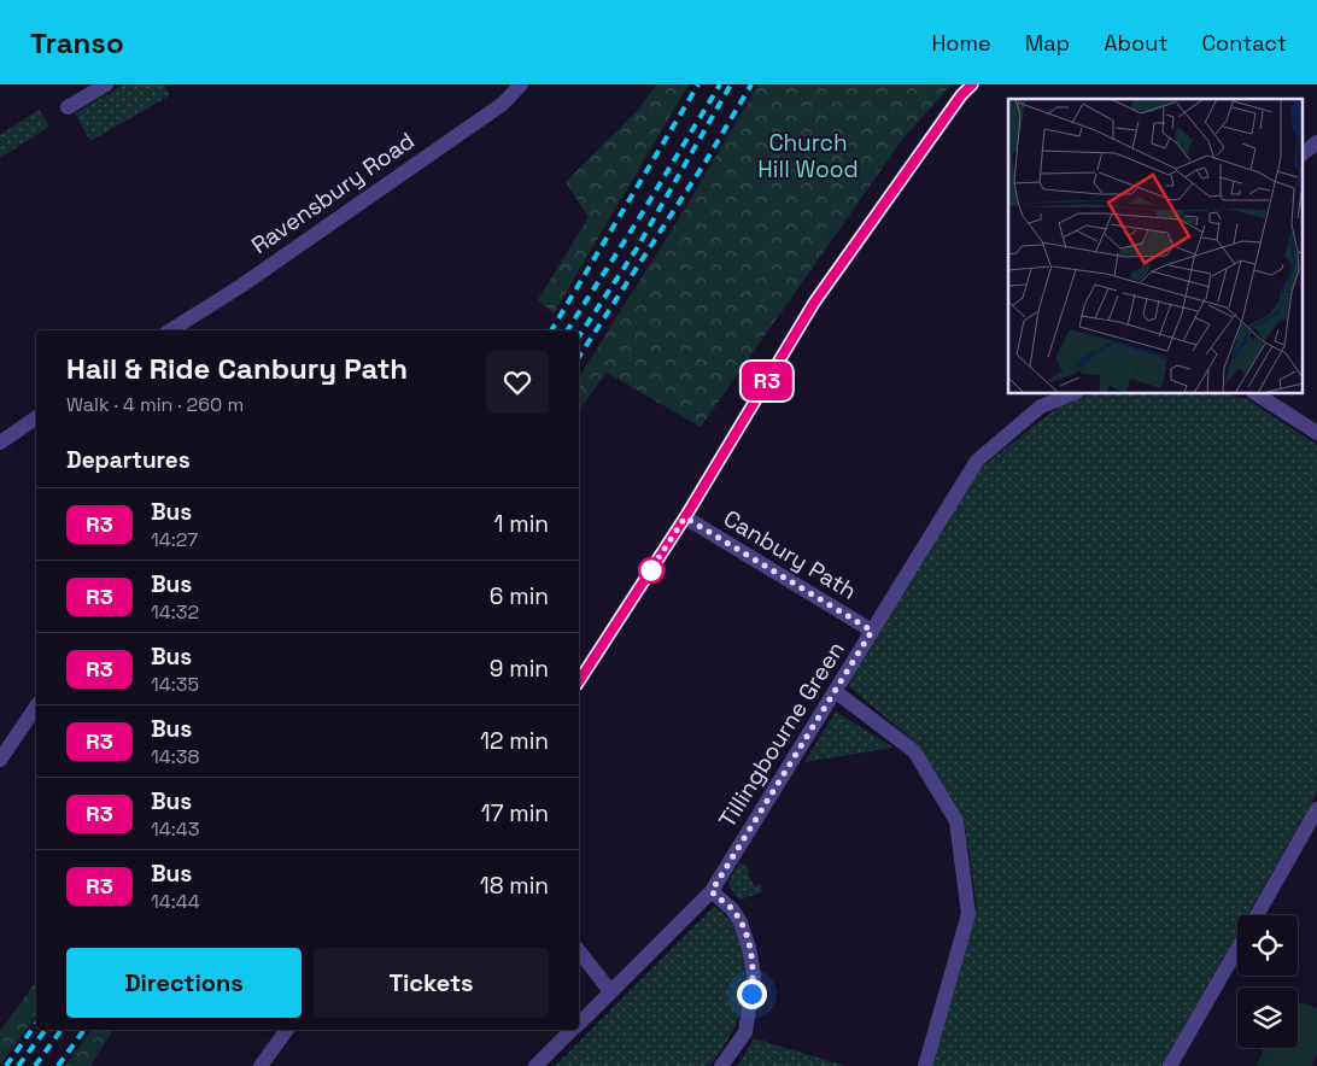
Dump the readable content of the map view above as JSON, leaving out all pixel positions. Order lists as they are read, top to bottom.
{
  "streets": {
    "street": ["Ravensbury Road", "Canbury Path", "Tillingbourne Green"]
  },
  "crossings": [
    ["Canbury Path", "Tillingbourne Green"]
  ],
  "parks": ["Church Hill Wood"],
  "lines": ["bus line R3"],
  "page": {
    "header": "Transo",
    "nav": [
      "Home",
      "Map",
      "About",
      "Contact"
    ],
    "on_map": "R3",
    "heading": [
      ["Hail & Ride Canbury Path", "Walk · 4 min · 260 m"],
      "Departures"
    ],
    "list": [
      {
        "mark": "R3",
        "name": "Bus",
        "note": "14:27",
        "value": "1 min"
      },
      {
        "mark": "R3",
        "name": "Bus",
        "note": "14:32",
        "value": "6 min"
      },
      {
        "mark": "R3",
        "name": "Bus",
        "note": "14:35",
        "value": "9 min"
      },
      {
        "mark": "R3",
        "name": "Bus",
        "note": "14:38",
        "value": "12 min"
      },
      {
        "mark": "R3",
        "name": "Bus",
        "note": "14:43",
        "value": "17 min"
      },
      {
        "mark": "R3",
        "name": "Bus",
        "note": "14:44",
        "value": "18 min"
      }
    ],
    "buttons": ["Directions", "Tickets"]
  }
}
